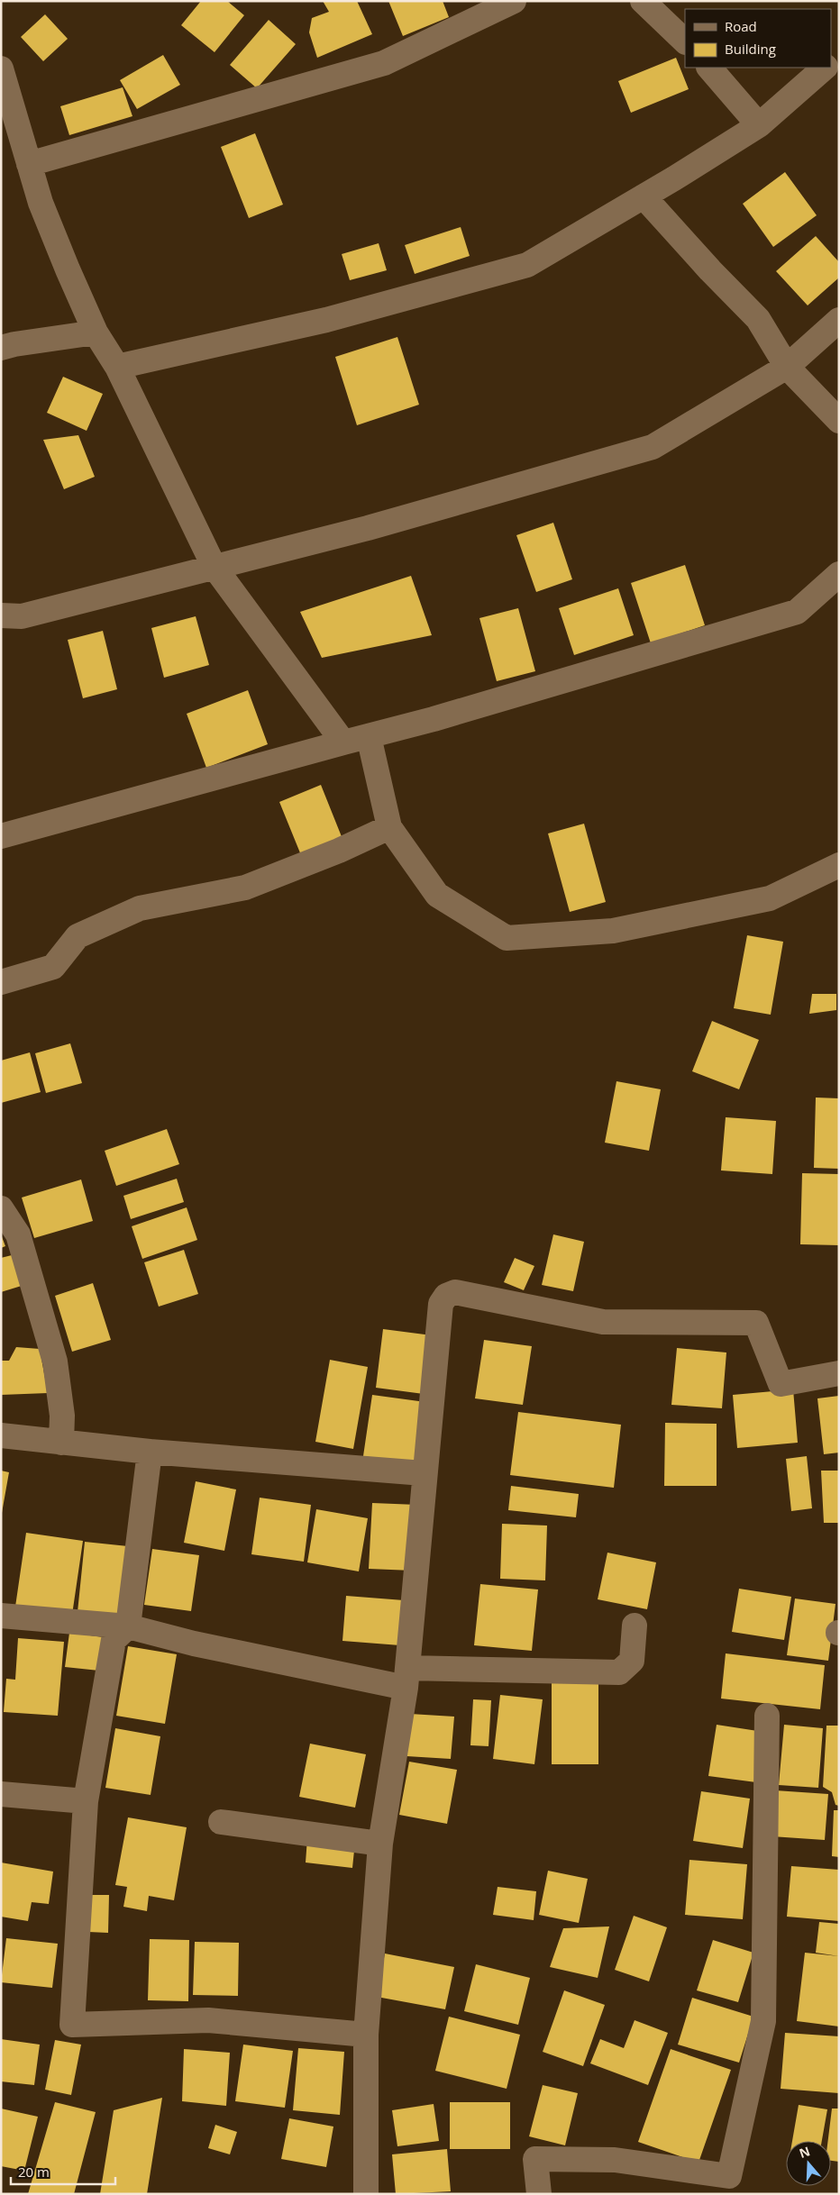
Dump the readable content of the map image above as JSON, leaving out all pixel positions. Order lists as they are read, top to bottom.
{
  "legend": ["Road", "Building"],
  "scale_bar": "20 m",
  "north": "top"
}
